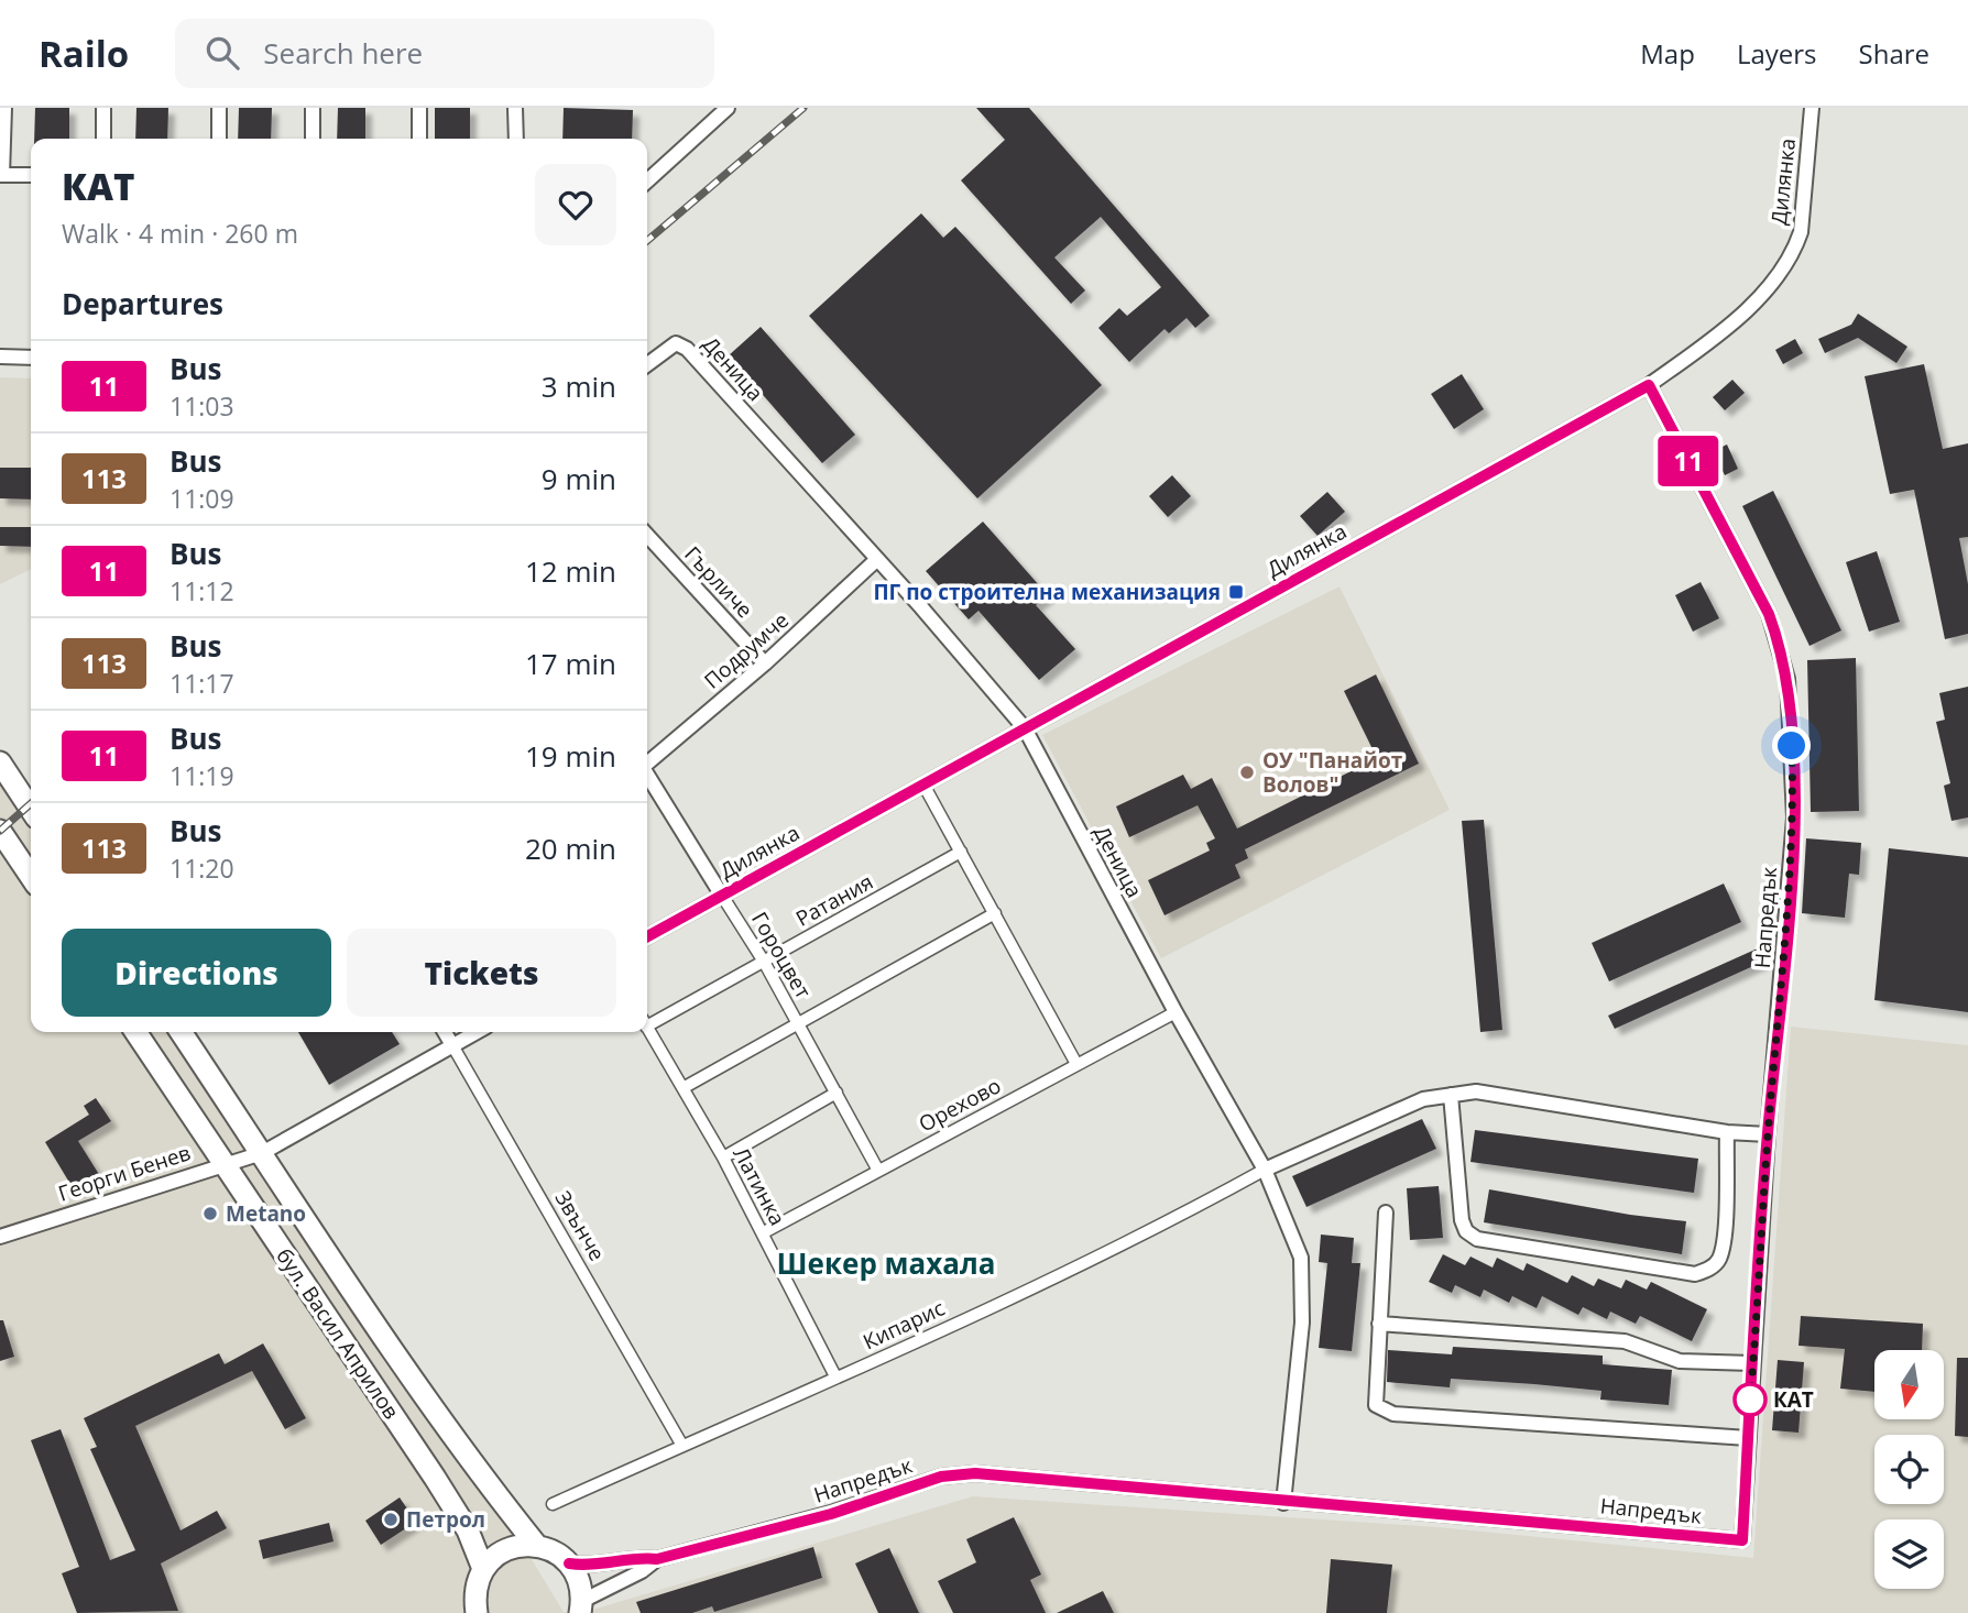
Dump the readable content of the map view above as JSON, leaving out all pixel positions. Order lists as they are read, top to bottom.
{
  "streets": {
    "main road": ["бул. Васил Априлов"],
    "street": [
      "Дилянка",
      "Деница",
      "Гърличе",
      "Подрумче",
      "Ратания",
      "Напредък",
      "Гороцвет",
      "Орехово",
      "Георги Бенев",
      "Латинка",
      "Звънче",
      "Кипарис"
    ]
  },
  "crossings": [
    ["Дилянка", "Деница"],
    ["Дилянка", "Напредък"],
    ["Дилянка", "Гороцвет"],
    ["Деница", "Подрумче"],
    ["Деница", "Напредък"],
    ["Деница", "Орехово"],
    ["Деница", "Кипарис"],
    ["Гърличе", "Подрумче"],
    ["Ратания", "Гороцвет"],
    ["Гороцвет", "Орехово"],
    ["Орехово", "Латинка"],
    ["Георги Бенев", "бул. Васил Априлов"],
    ["Латинка", "Кипарис"],
    ["Звънче", "Кипарис"]
  ],
  "districts": ["Шекер махала"],
  "places": {
    "transit": ["ПГ по строителна механизация"],
    "other": [
      "ОУ \"Панайот Волов\"",
      "Metano",
      "КАТ",
      "Петрол"
    ]
  },
  "lines": ["bus line 11"],
  "north": "bottom",
  "page": {
    "header": "Railo",
    "search": "Search here",
    "nav": ["Map", "Layers", "Share"],
    "on_map": "11",
    "heading": [
      ["КАТ", "Walk · 4 min · 260 m"],
      "Departures"
    ],
    "list": [
      {
        "mark": "11",
        "name": "Bus",
        "note": "11:03",
        "value": "3 min"
      },
      {
        "mark": "113",
        "name": "Bus",
        "note": "11:09",
        "value": "9 min"
      },
      {
        "mark": "11",
        "name": "Bus",
        "note": "11:12",
        "value": "12 min"
      },
      {
        "mark": "113",
        "name": "Bus",
        "note": "11:17",
        "value": "17 min"
      },
      {
        "mark": "11",
        "name": "Bus",
        "note": "11:19",
        "value": "19 min"
      },
      {
        "mark": "113",
        "name": "Bus",
        "note": "11:20",
        "value": "20 min"
      }
    ],
    "buttons": ["Directions", "Tickets"]
  }
}
